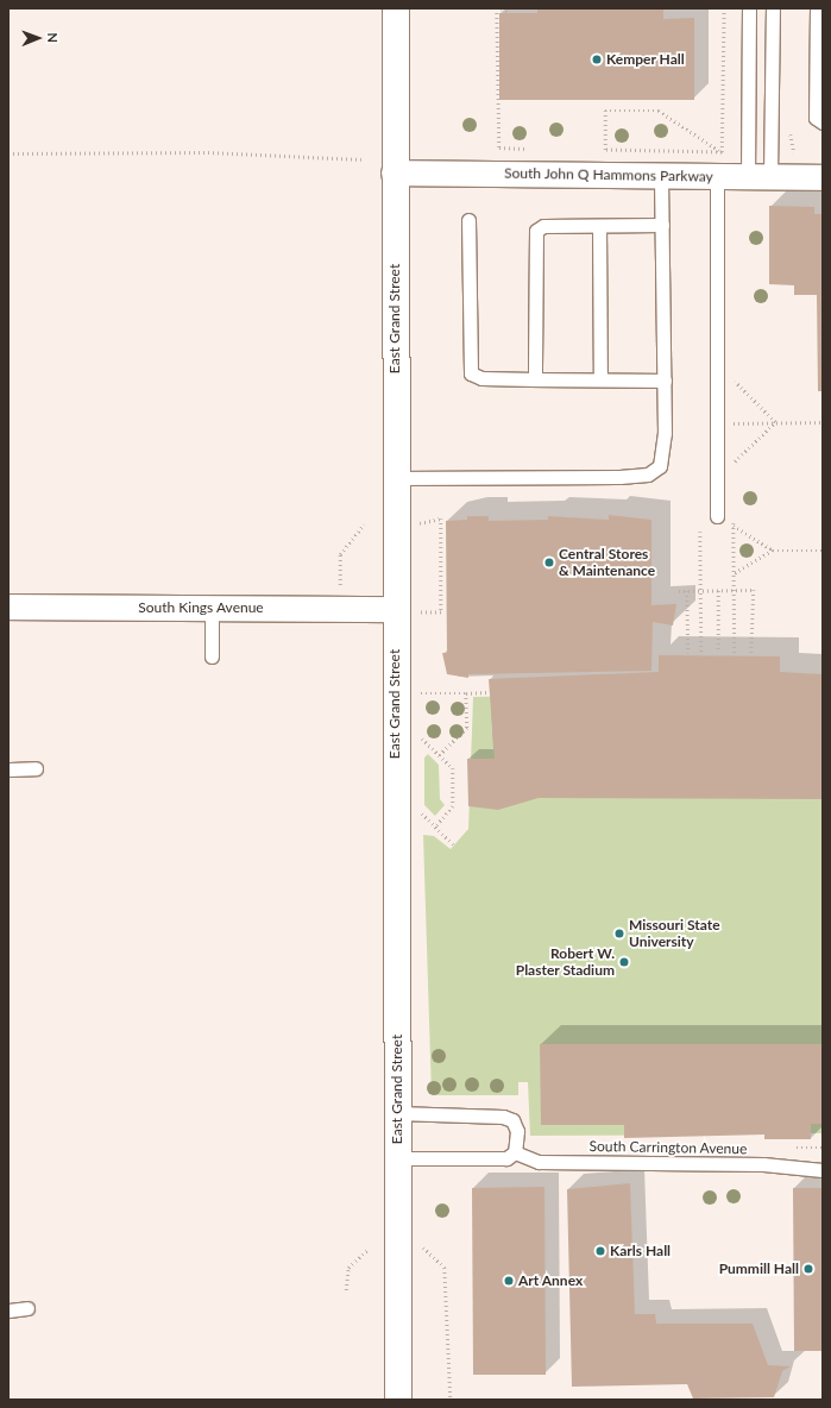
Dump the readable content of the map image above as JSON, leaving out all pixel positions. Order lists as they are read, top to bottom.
{
  "streets": {
    "main road": ["East Grand Street"],
    "street": ["South John Q Hammons Parkway", "South Kings Avenue"],
    "lane": ["South Carrington Avenue"]
  },
  "crossings": [
    ["South John Q Hammons Parkway", "East Grand Street"],
    ["East Grand Street", "South Kings Avenue"]
  ],
  "places": [
    "Kemper Hall",
    "Central Stores & Maintenance",
    "Missouri State University",
    "Robert W. Plaster Stadium",
    "Karls Hall",
    "Pummill Hall",
    "Art Annex"
  ],
  "north": "right"
}
